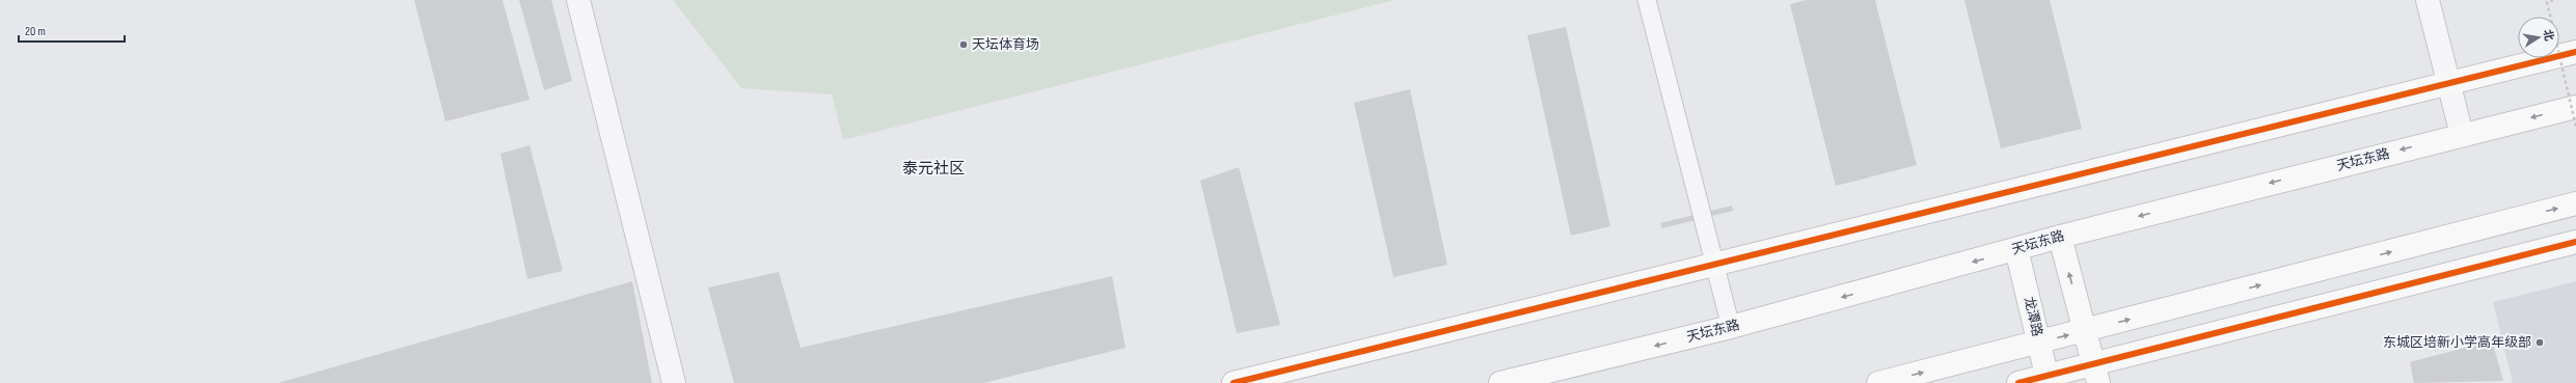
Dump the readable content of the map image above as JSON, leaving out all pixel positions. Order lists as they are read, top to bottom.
{
  "streets": {
    "street": ["天坛东路", "龙潭路"]
  },
  "crossings": [
    ["天坛东路", "龙潭路"]
  ],
  "districts": ["泰元社区"],
  "places": ["天坛体育场", "东城区培新小学高年级部"],
  "scale_bar": "20 m",
  "north": "right"
}
